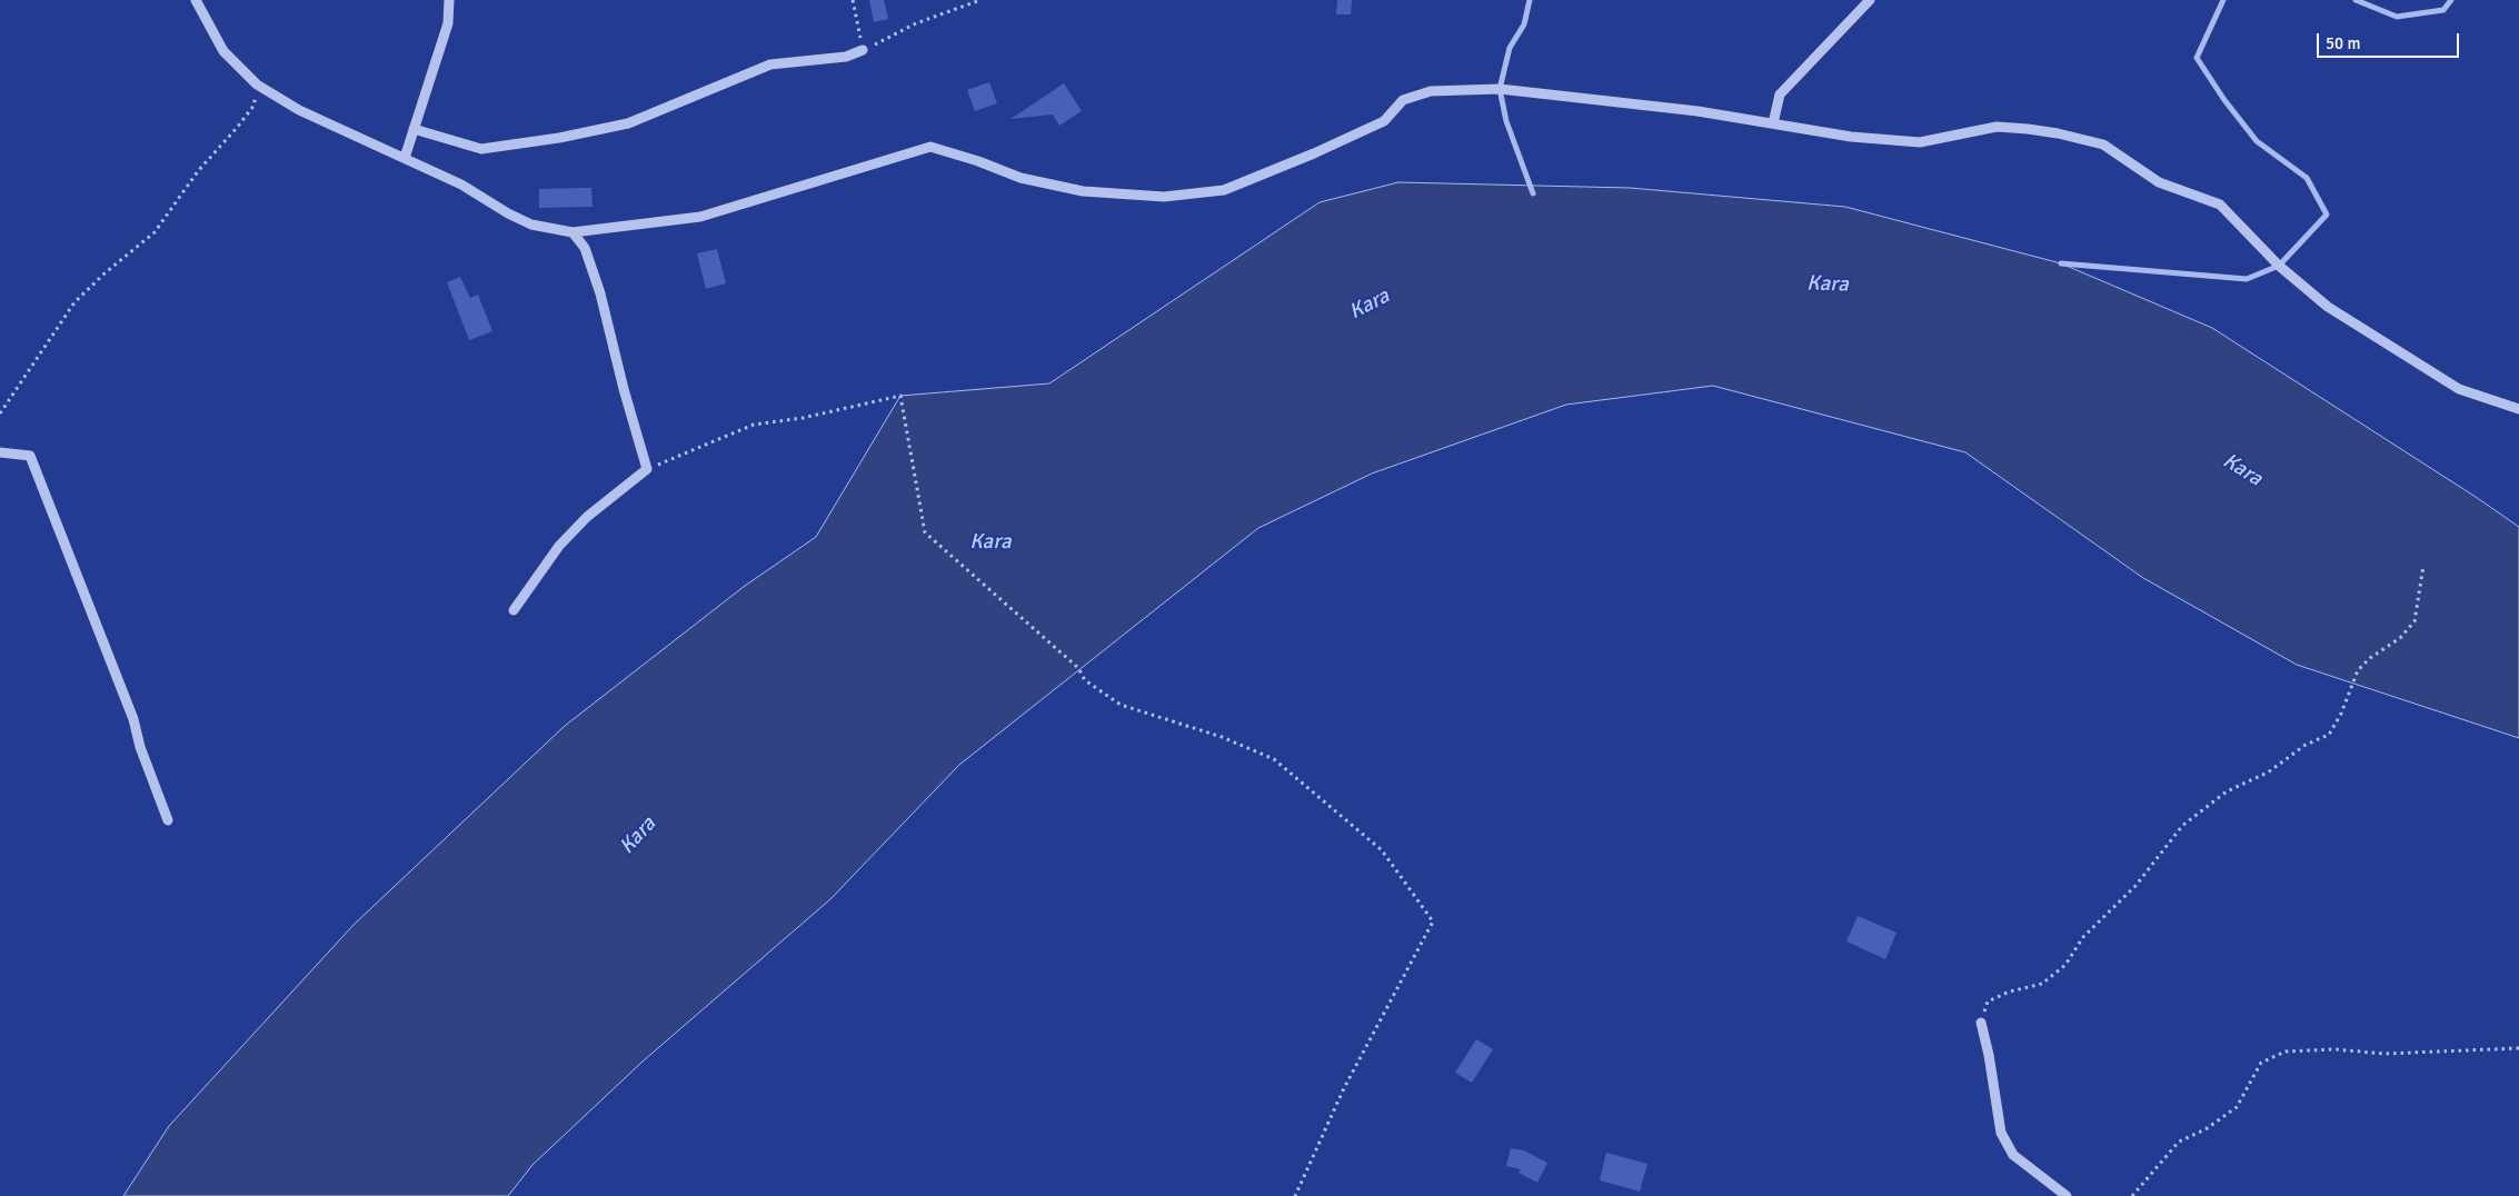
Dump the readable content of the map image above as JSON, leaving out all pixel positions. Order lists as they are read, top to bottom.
{
  "water": ["Kara"],
  "scale_bar": "50 m"
}
